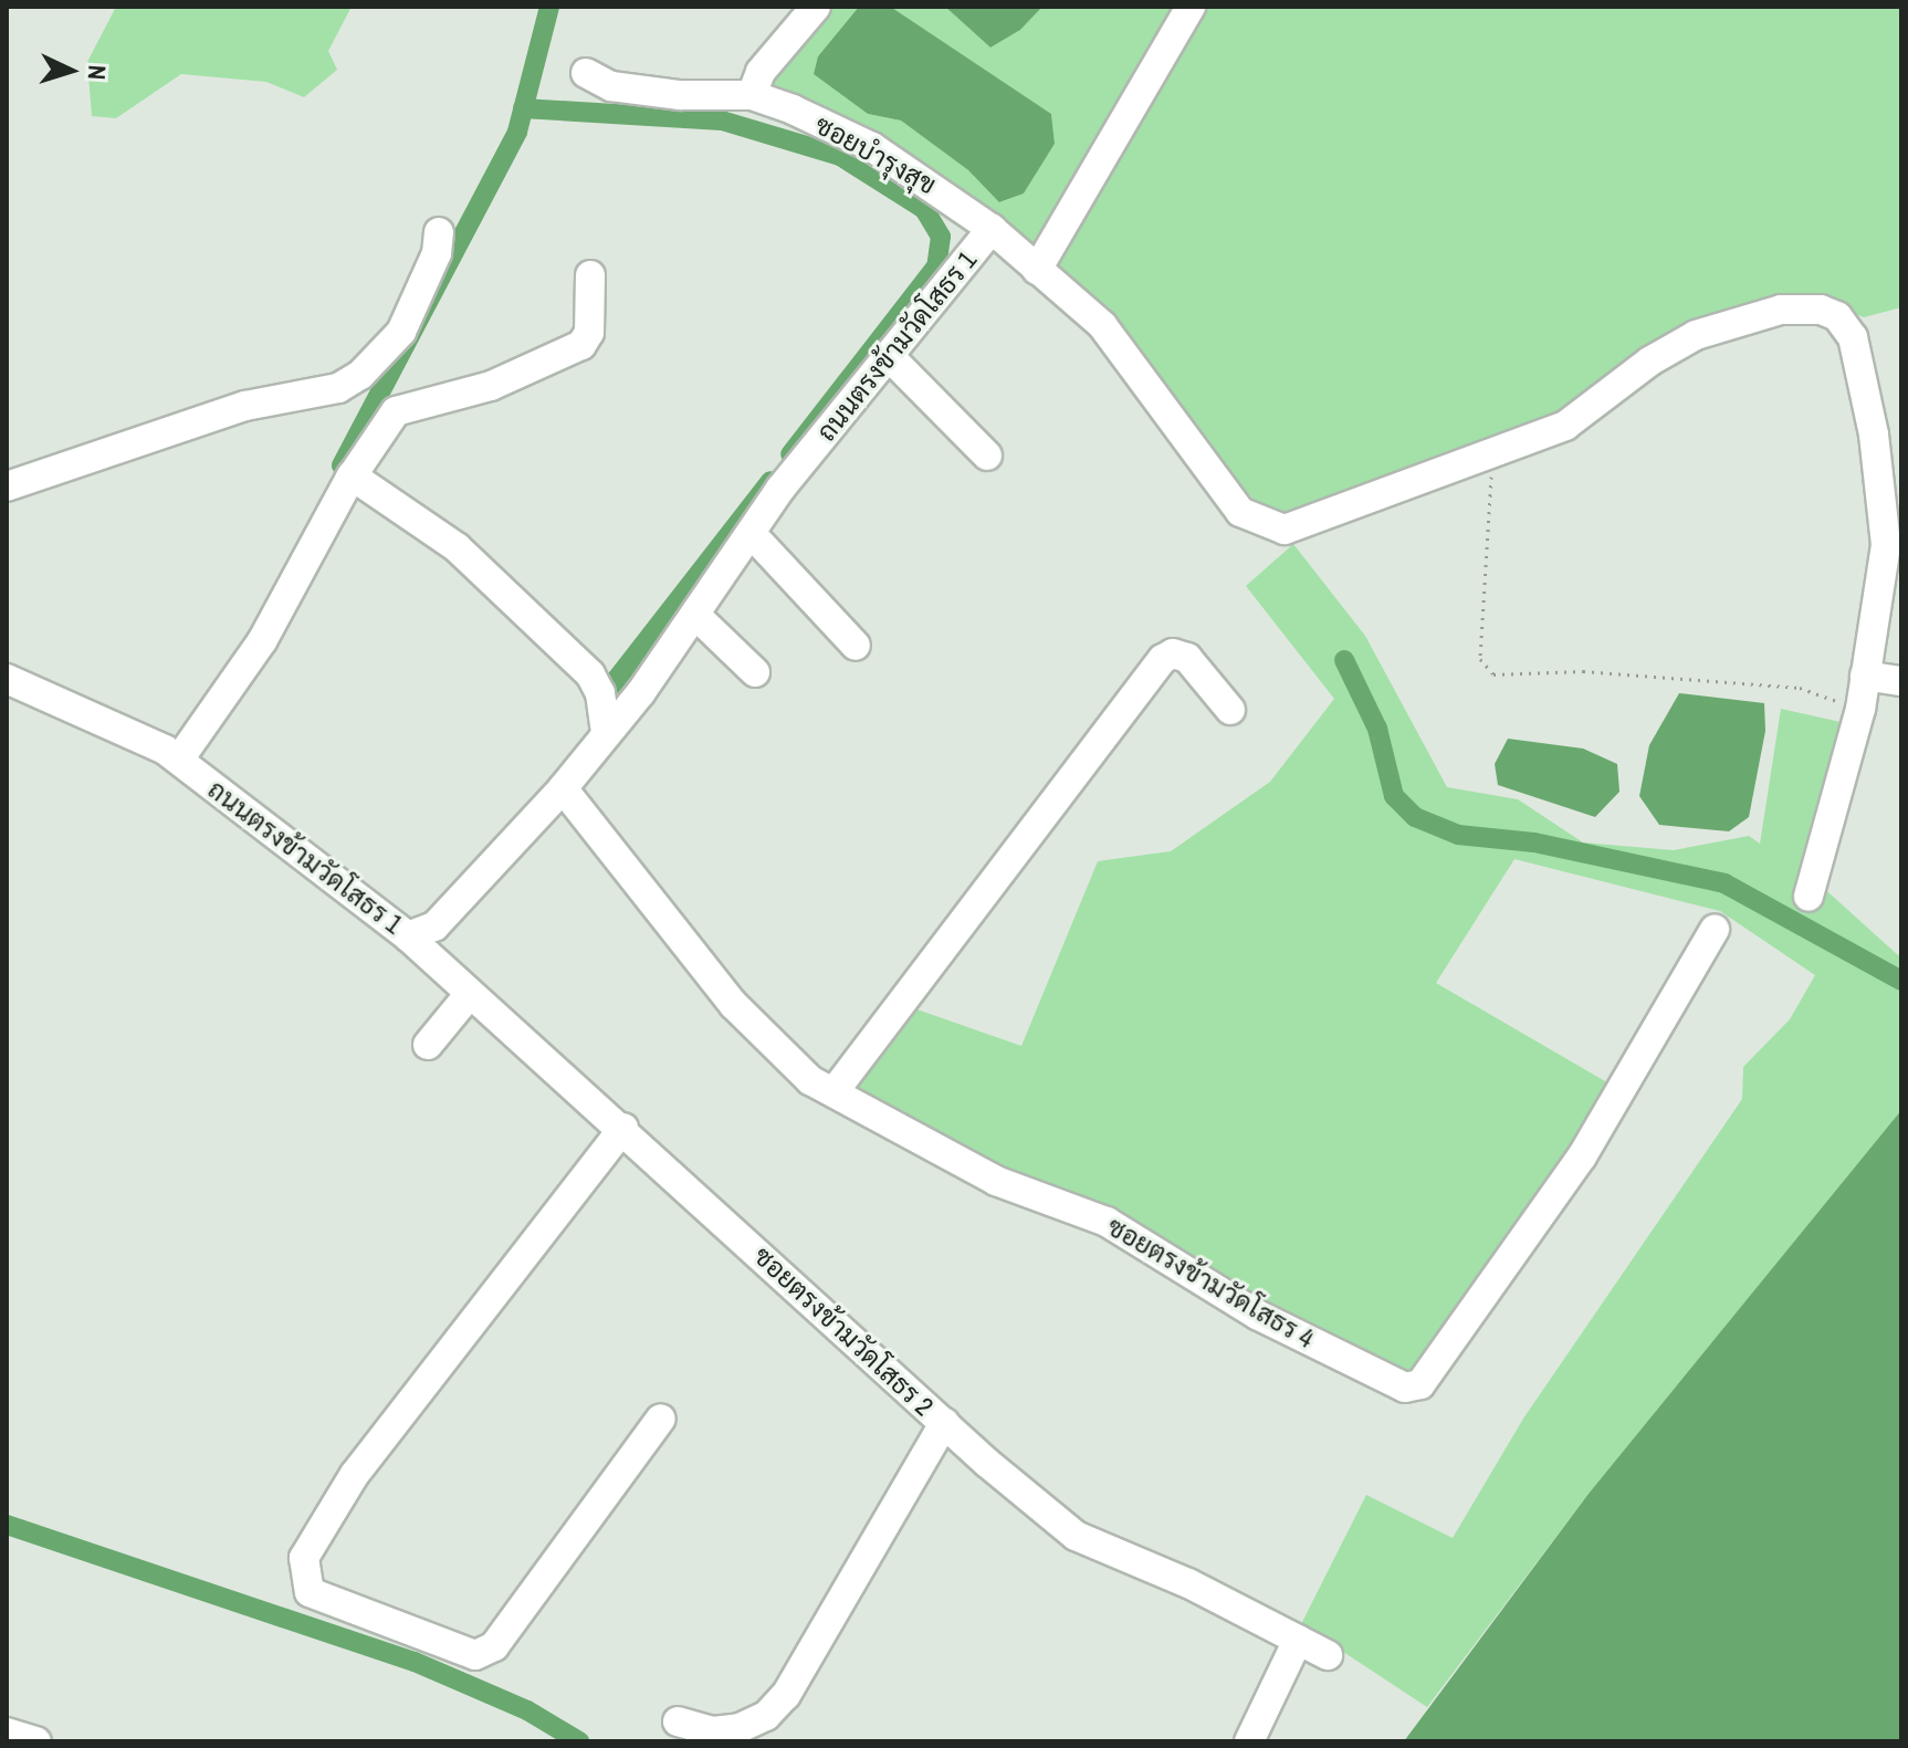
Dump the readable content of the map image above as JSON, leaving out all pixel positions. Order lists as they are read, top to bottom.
{
  "streets": {
    "street": [
      "ซอยบำรุงสุข",
      "ถนนตรงข้ามวัดโสธร 1",
      "ซอยตรงข้ามวัดโสธร 4",
      "ซอยตรงข้ามวัดโสธร 2"
    ]
  },
  "crossings": [
    ["ซอยบำรุงสุข", "ถนนตรงข้ามวัดโสธร 1"],
    ["ถนนตรงข้ามวัดโสธร 1", "ซอยตรงข้ามวัดโสธร 4"],
    ["ถนนตรงข้ามวัดโสธร 1", "ซอยตรงข้ามวัดโสธร 2"]
  ],
  "north": "right"
}
